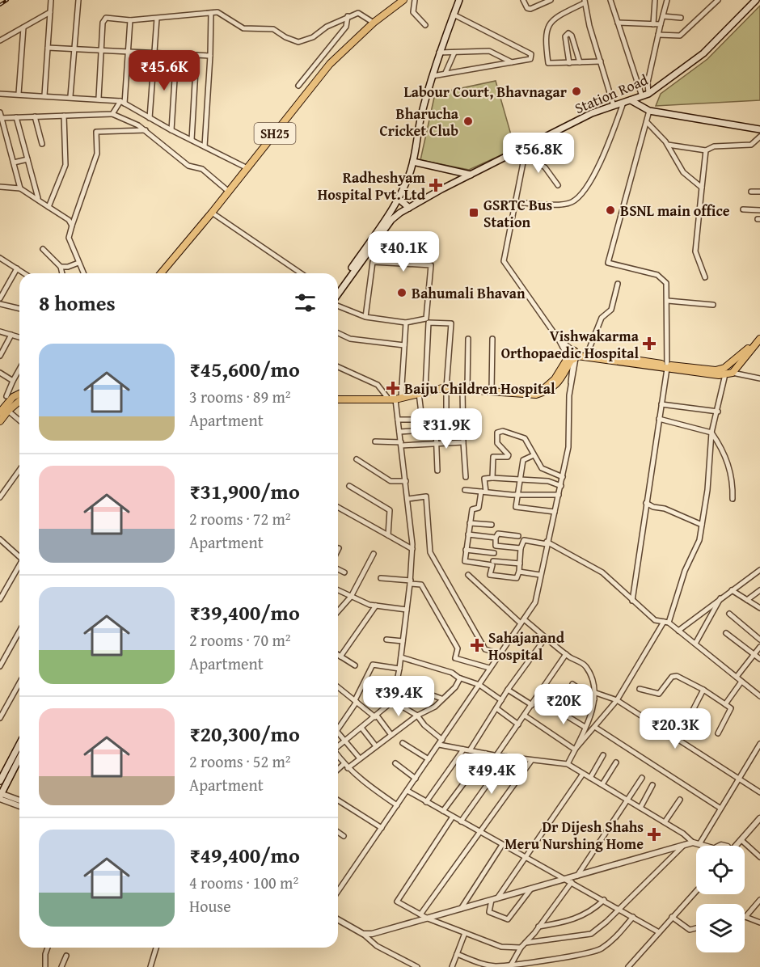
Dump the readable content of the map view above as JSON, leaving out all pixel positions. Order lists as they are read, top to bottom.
{
  "streets": {
    "main road": ["Station Road", "SH25"]
  },
  "places": {
    "other": [
      "Labour Court, Bhavnagar",
      "Bharucha Cricket Club",
      "BSNL main office",
      "Bahumali Bhavan"
    ],
    "health": [
      "Radheshyam Hospital Pvt. Ltd",
      "Vishwakarma Orthopaedic Hospital",
      "Baiju Children Hospital",
      "Sahajanand Hospital",
      "Dr Dijesh Shahs Meru Nurshing Home"
    ],
    "transit": ["GSRTC Bus Station"]
  },
  "page": {
    "price": [
      "₹45.6K",
      "₹56.8K",
      "₹40.1K",
      "₹31.9K",
      "₹39.4K",
      "₹20K",
      "₹20.3K",
      "₹49.4K"
    ],
    "heading": "8 homes",
    "list": [
      {
        "name": "₹45,600/mo",
        "note": "3 rooms · 89 m² · Apartment"
      },
      {
        "name": "₹31,900/mo",
        "note": "2 rooms · 72 m² · Apartment"
      },
      {
        "name": "₹39,400/mo",
        "note": "2 rooms · 70 m² · Apartment"
      },
      {
        "name": "₹20,300/mo",
        "note": "2 rooms · 52 m² · Apartment"
      },
      {
        "name": "₹49,400/mo",
        "note": "4 rooms · 100 m² · House"
      }
    ]
  }
}
